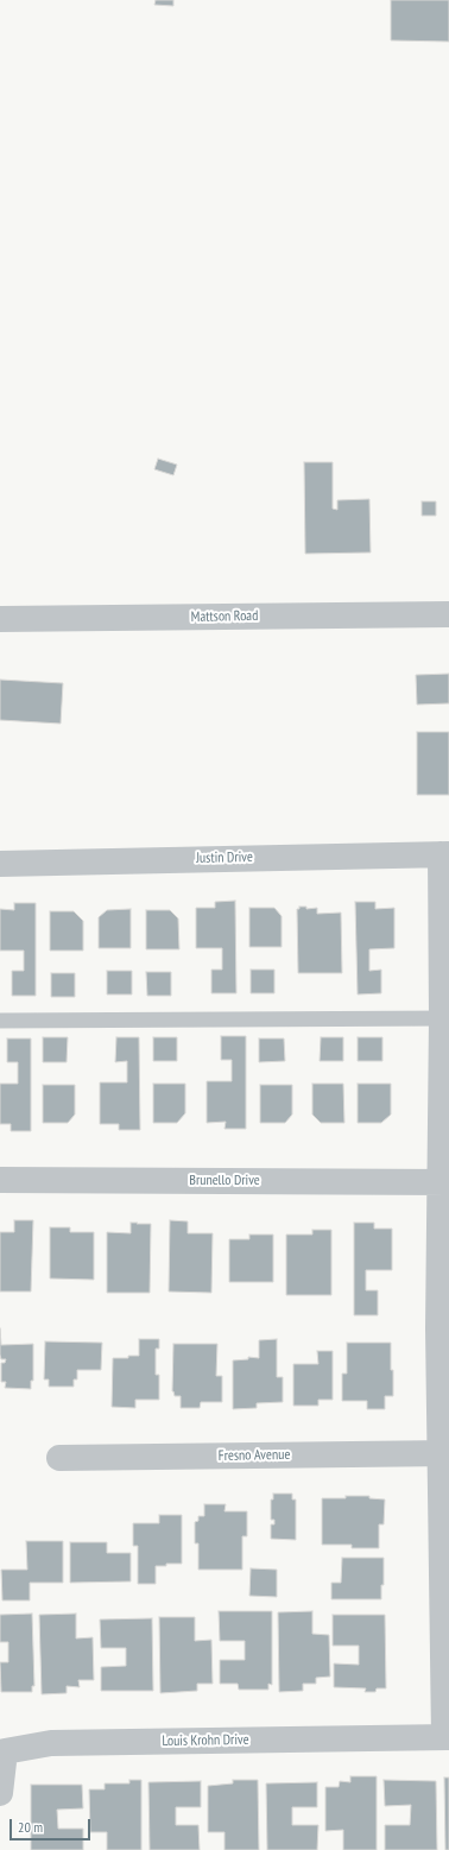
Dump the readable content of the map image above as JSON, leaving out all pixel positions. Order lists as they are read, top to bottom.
{
  "streets": {
    "street": [
      "Mattson Road",
      "Justin Drive",
      "Brunello Drive",
      "Fresno Avenue",
      "Louis Krohn Drive"
    ]
  },
  "scale_bar": "20 m"
}
